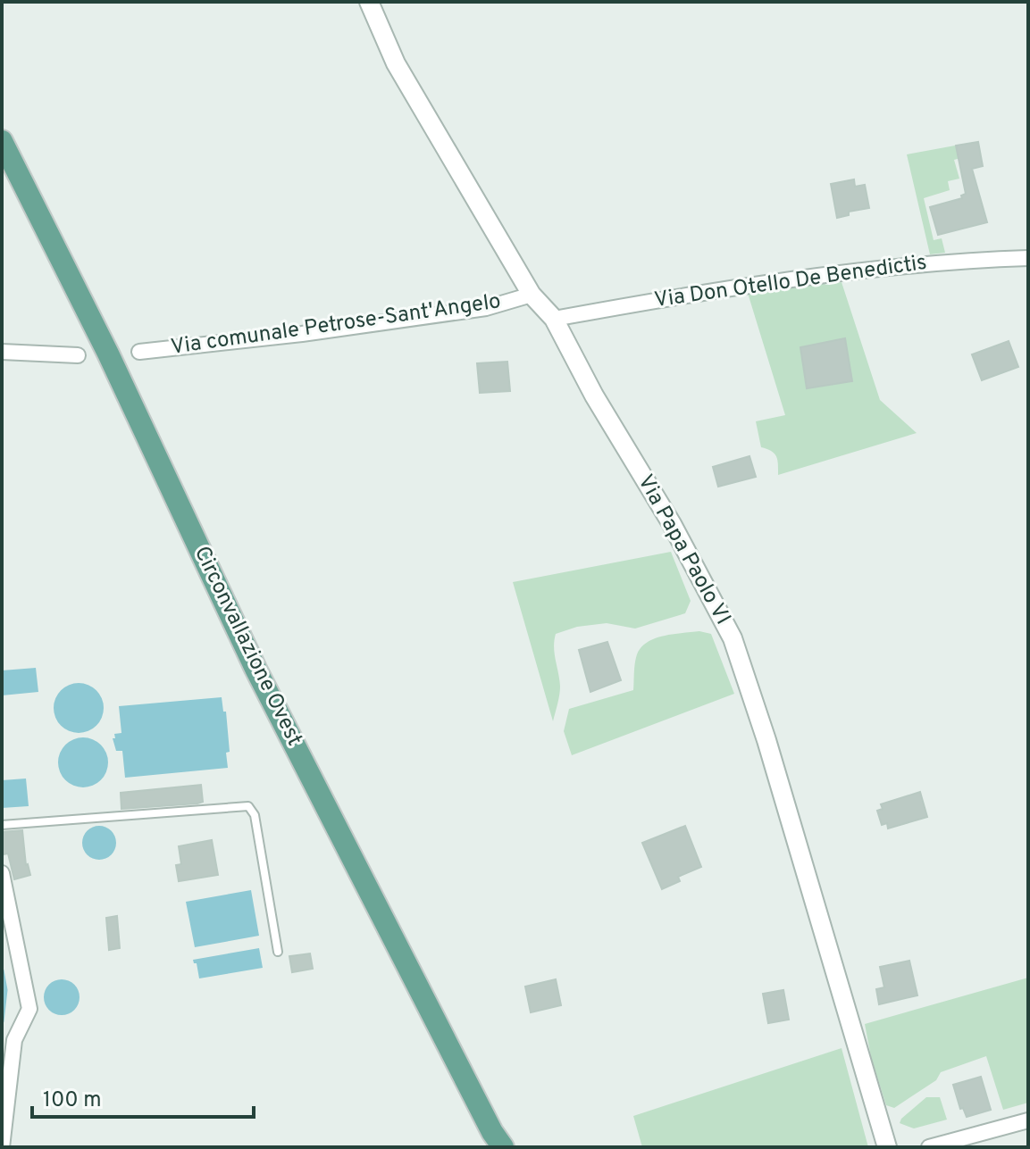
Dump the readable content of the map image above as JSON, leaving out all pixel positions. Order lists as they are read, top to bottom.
{
  "streets": {
    "main road": ["Circonvallazione Ovest"],
    "street": ["Via Don Otello De Benedictis", "Via comunale Petrose-Sant'Angelo", "Via Papa Paolo VI"]
  },
  "crossings": [
    ["Via Don Otello De Benedictis", "Via Papa Paolo VI"],
    ["Via comunale Petrose-Sant'Angelo", "Via Papa Paolo VI"]
  ],
  "scale_bar": "100 m"
}
